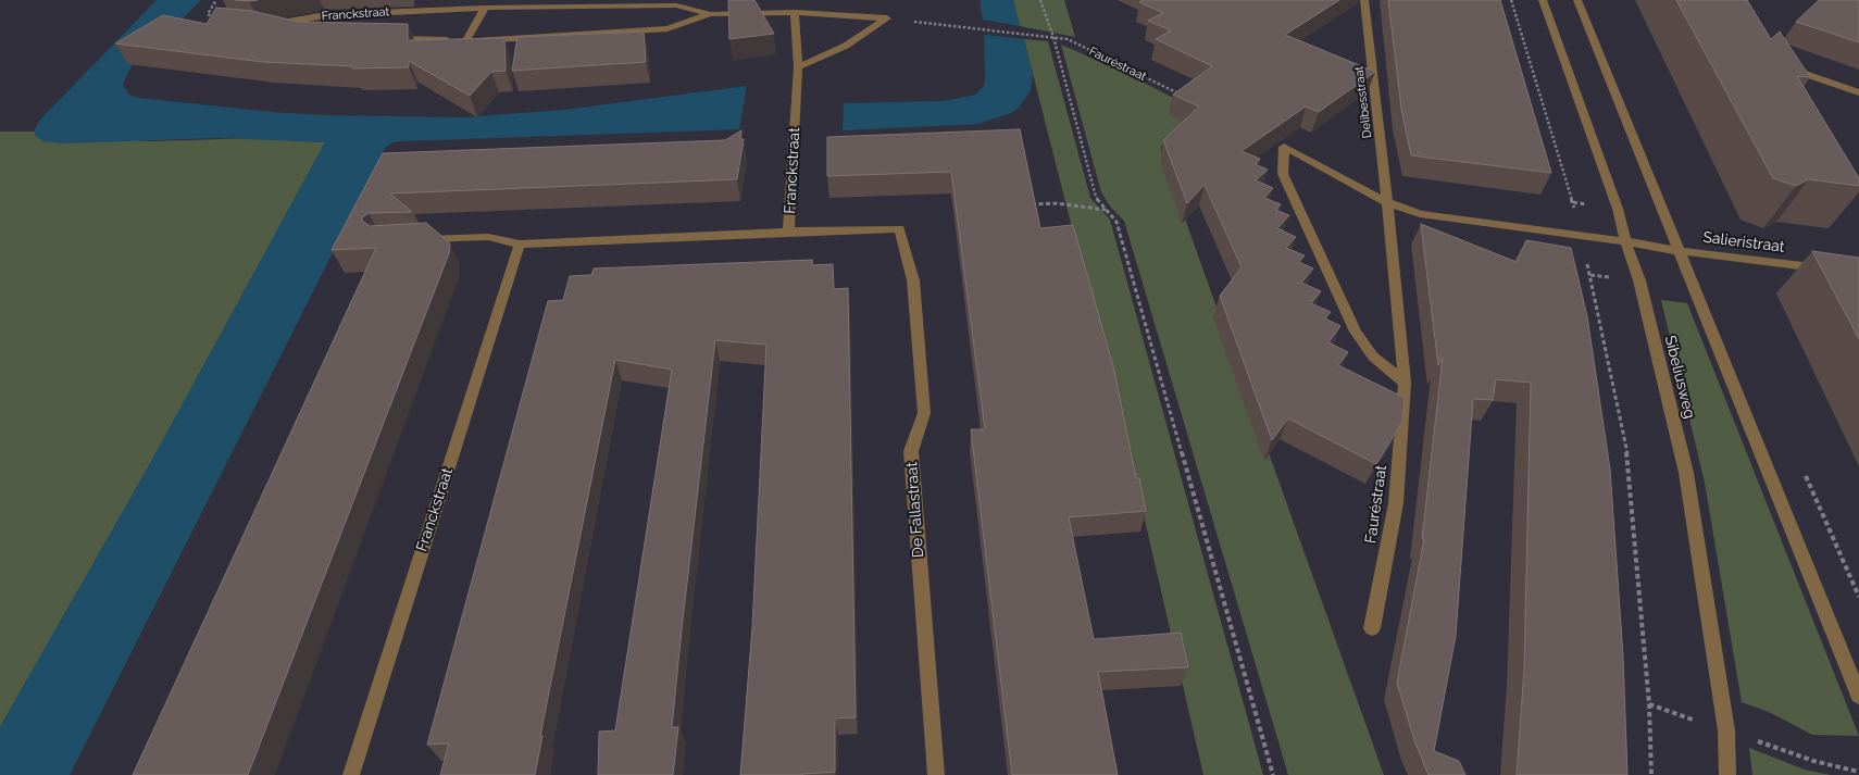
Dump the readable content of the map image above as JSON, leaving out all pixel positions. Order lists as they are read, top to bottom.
{
  "streets": {
    "street": [
      "Franckstraat",
      "Fauréstraat",
      "Delibesstraat",
      "Salieristraat",
      "Sibeliusweg",
      "De Fallastraat"
    ]
  },
  "crossings": [
    ["Franckstraat", "De Fallastraat"],
    ["Fauréstraat", "Delibesstraat"],
    ["Salieristraat", "Sibeliusweg"]
  ]
}
